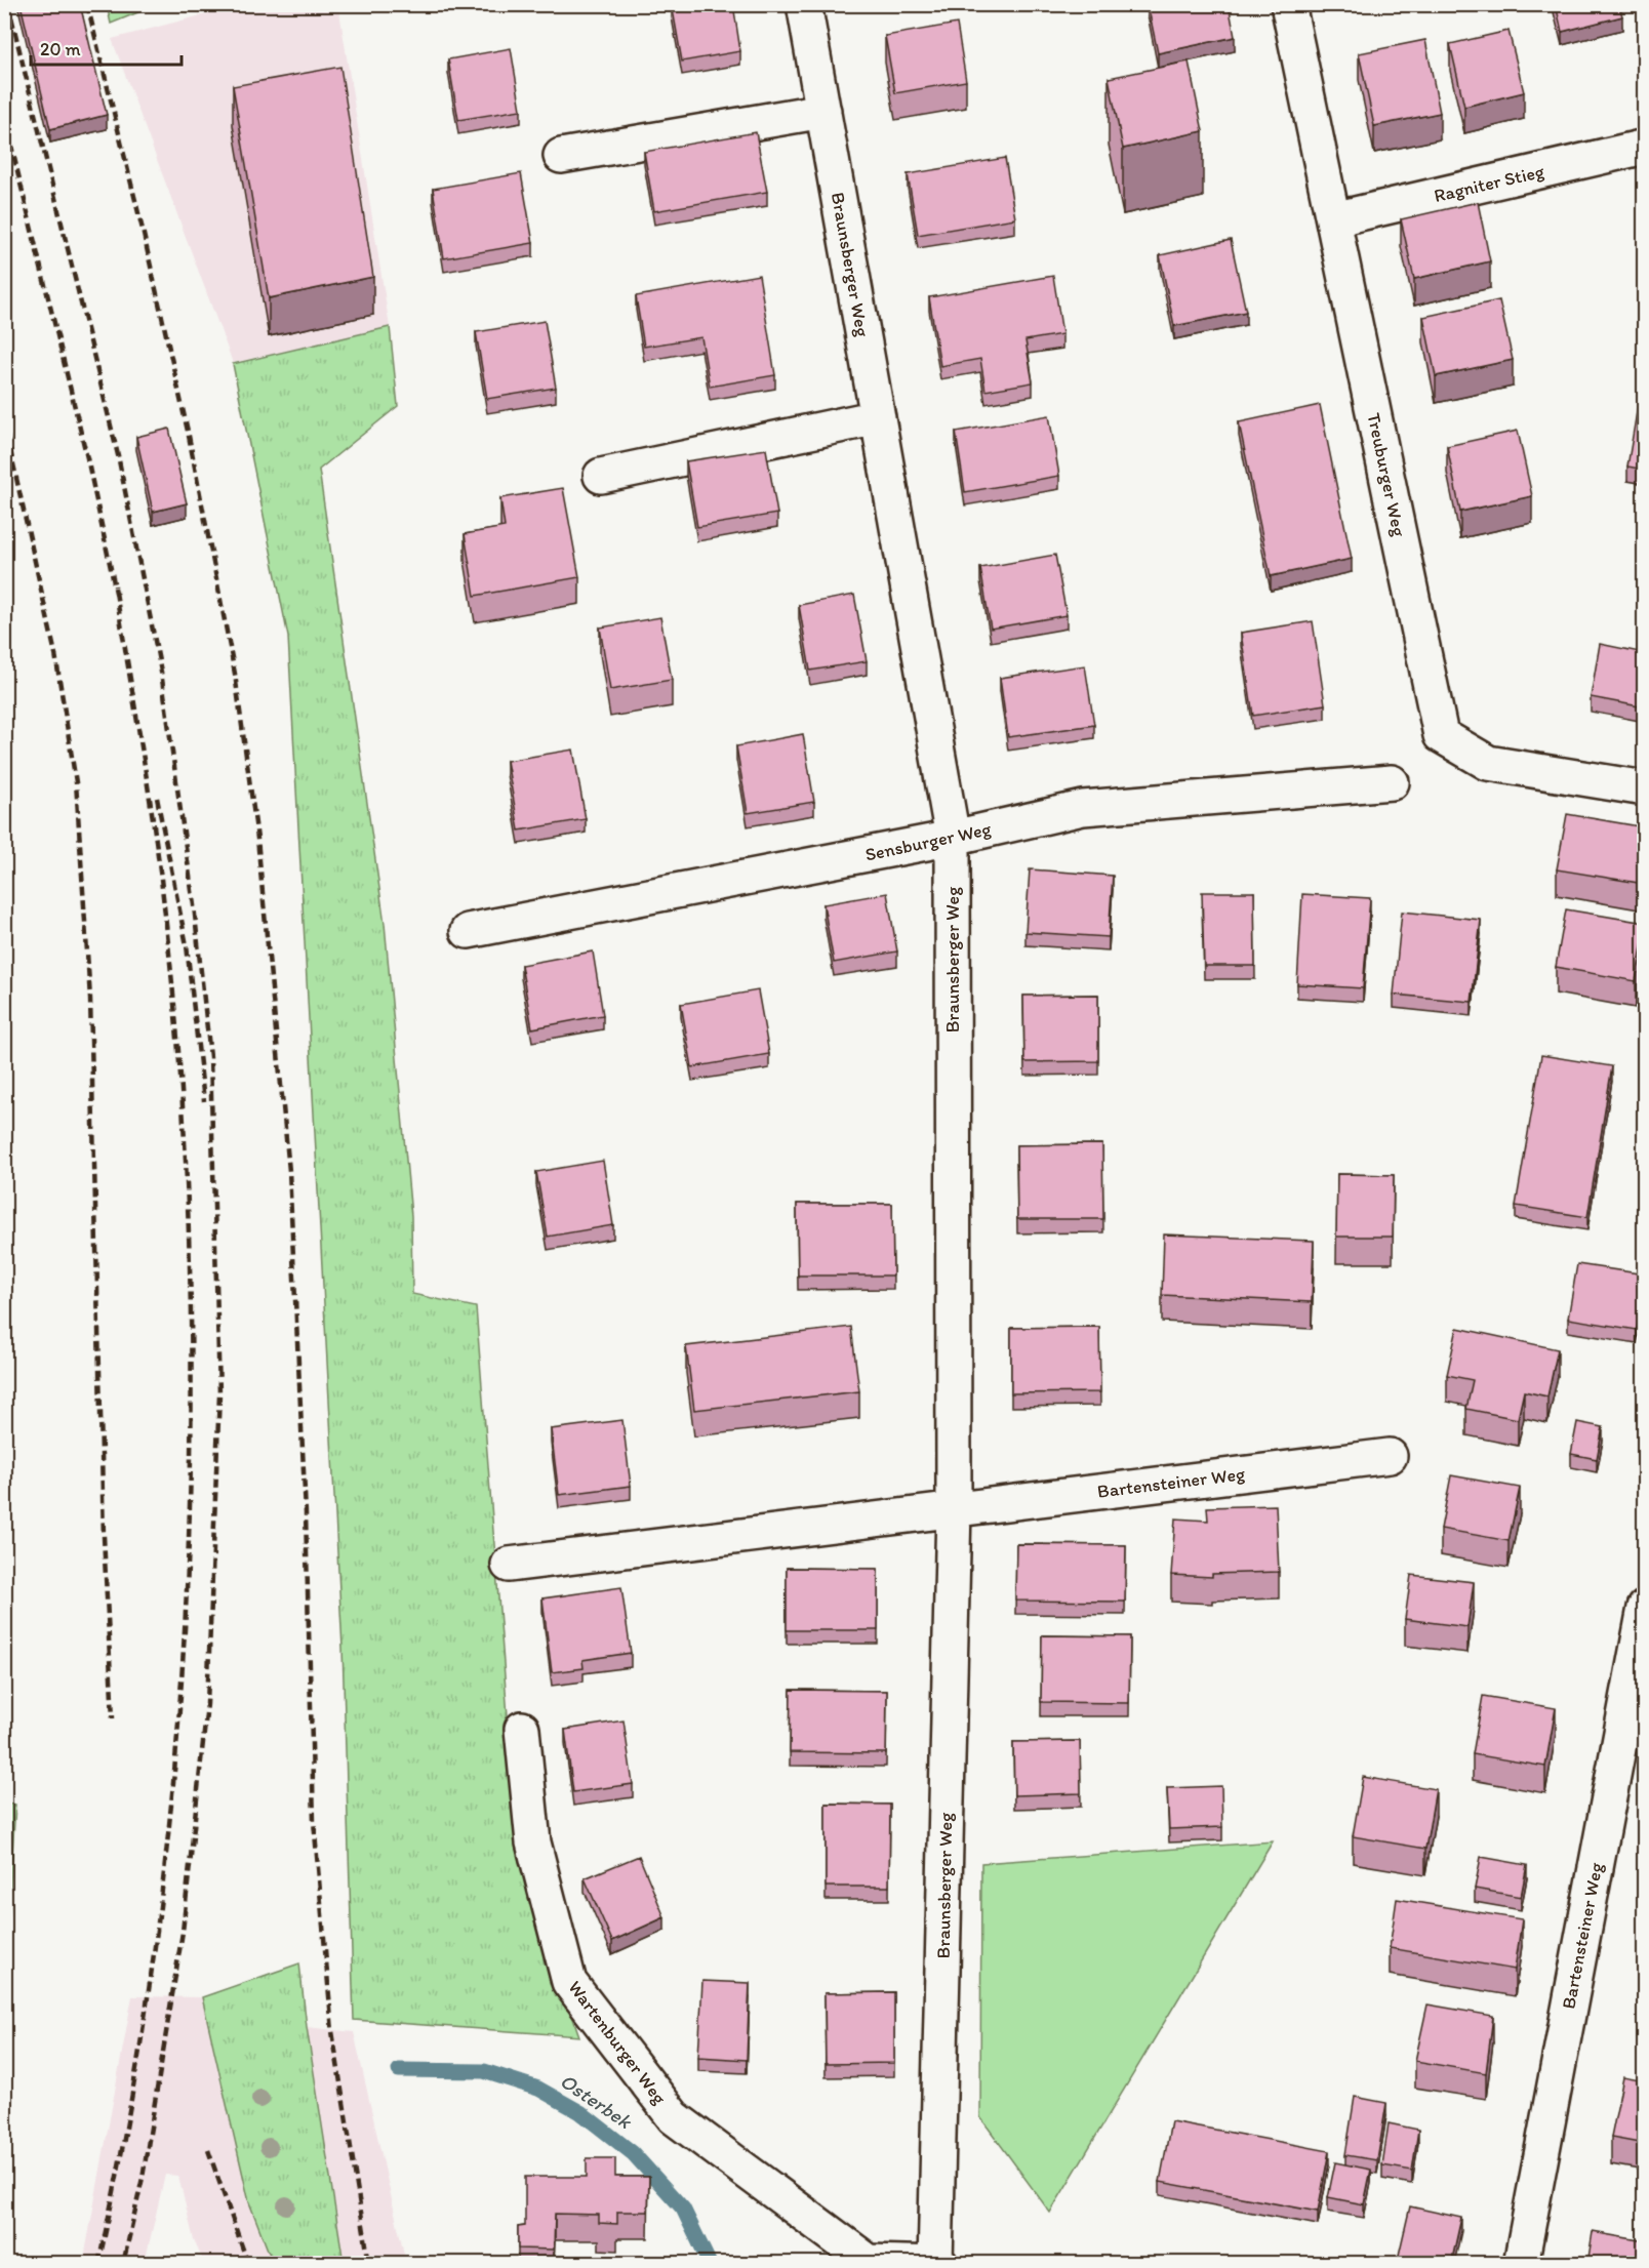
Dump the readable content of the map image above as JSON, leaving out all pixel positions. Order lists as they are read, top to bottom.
{
  "streets": {
    "street": [
      "Ragniter Stieg",
      "Braunsberger Weg",
      "Treuburger Weg",
      "Sensburger Weg",
      "Bartensteiner Weg",
      "Wartenburger Weg"
    ]
  },
  "crossings": [
    ["Ragniter Stieg", "Treuburger Weg"],
    ["Braunsberger Weg", "Sensburger Weg"],
    ["Braunsberger Weg", "Bartensteiner Weg"],
    ["Braunsberger Weg", "Wartenburger Weg"]
  ],
  "water": ["Osterbek"],
  "scale_bar": "20 m"
}
